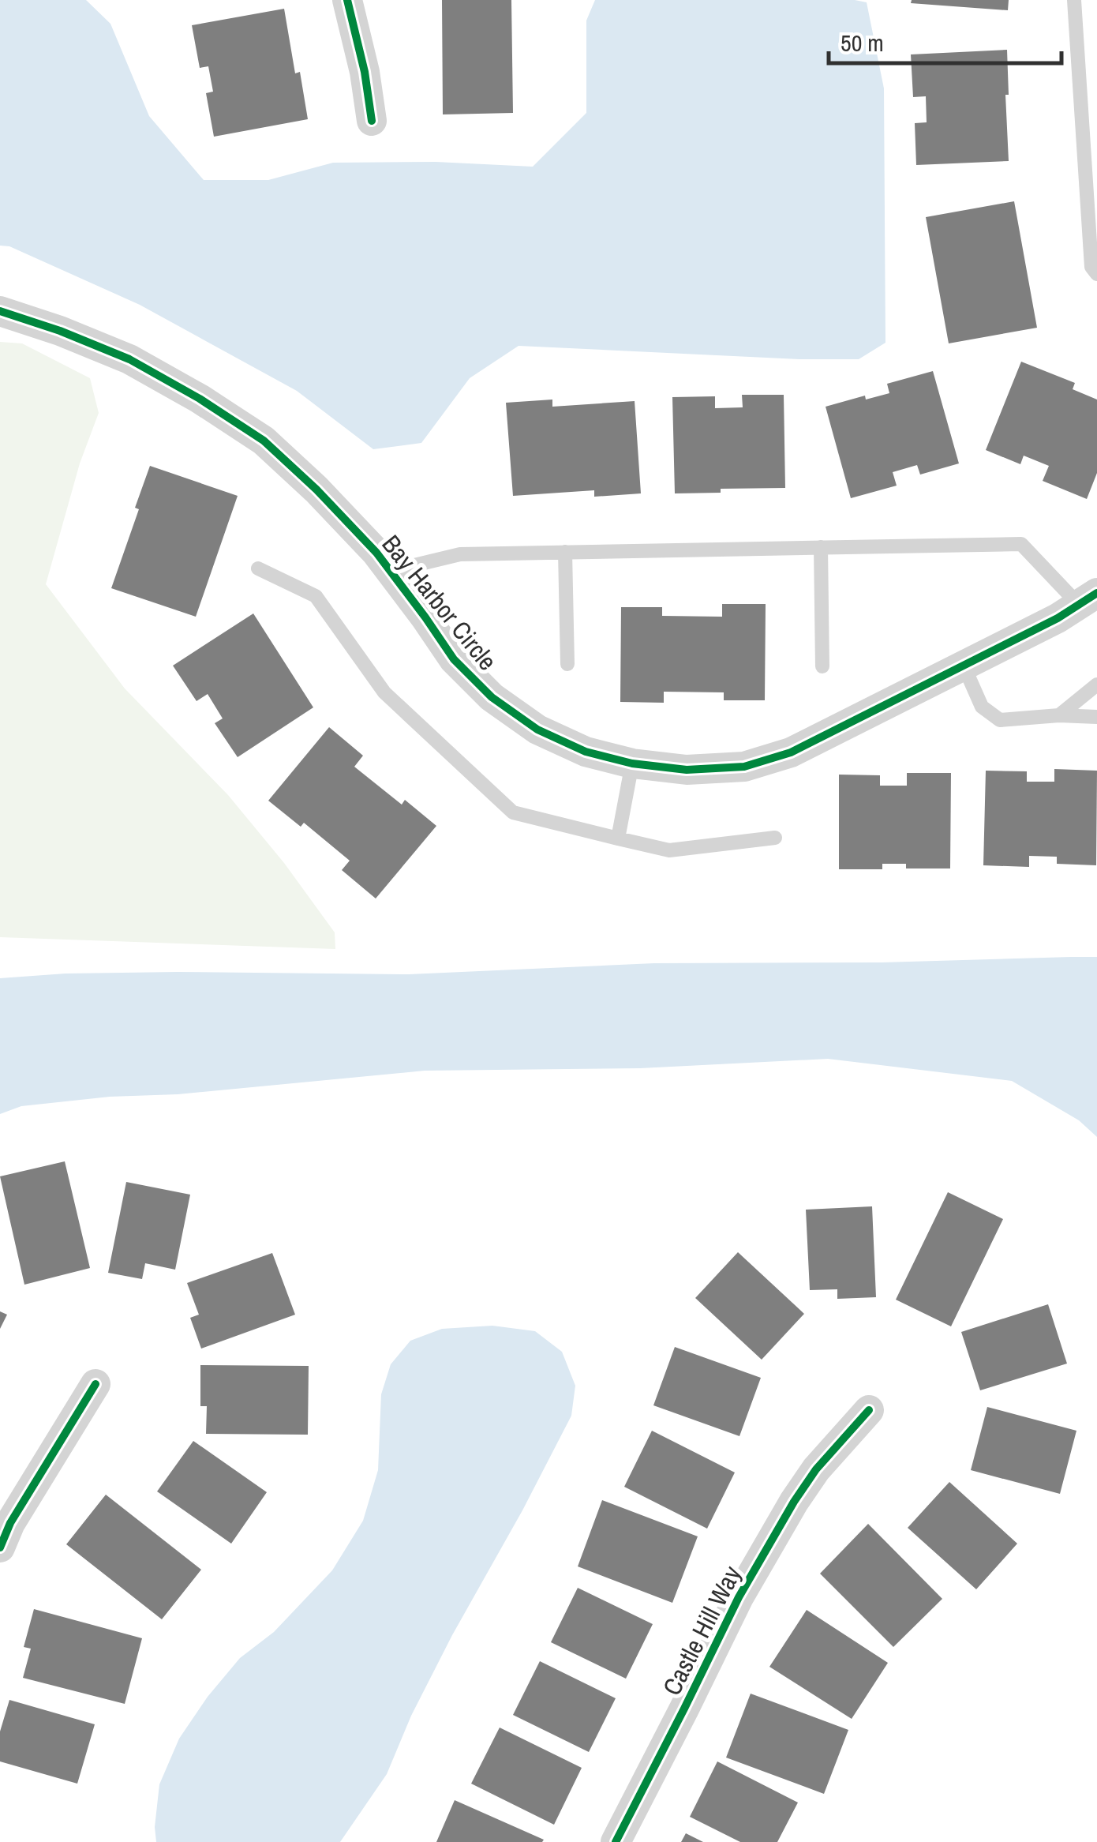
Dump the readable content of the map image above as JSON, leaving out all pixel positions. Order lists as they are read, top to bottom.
{
  "streets": {
    "street": ["Bay Harbor Circle", "Castle Hill Way"]
  },
  "scale_bar": "50 m"
}
